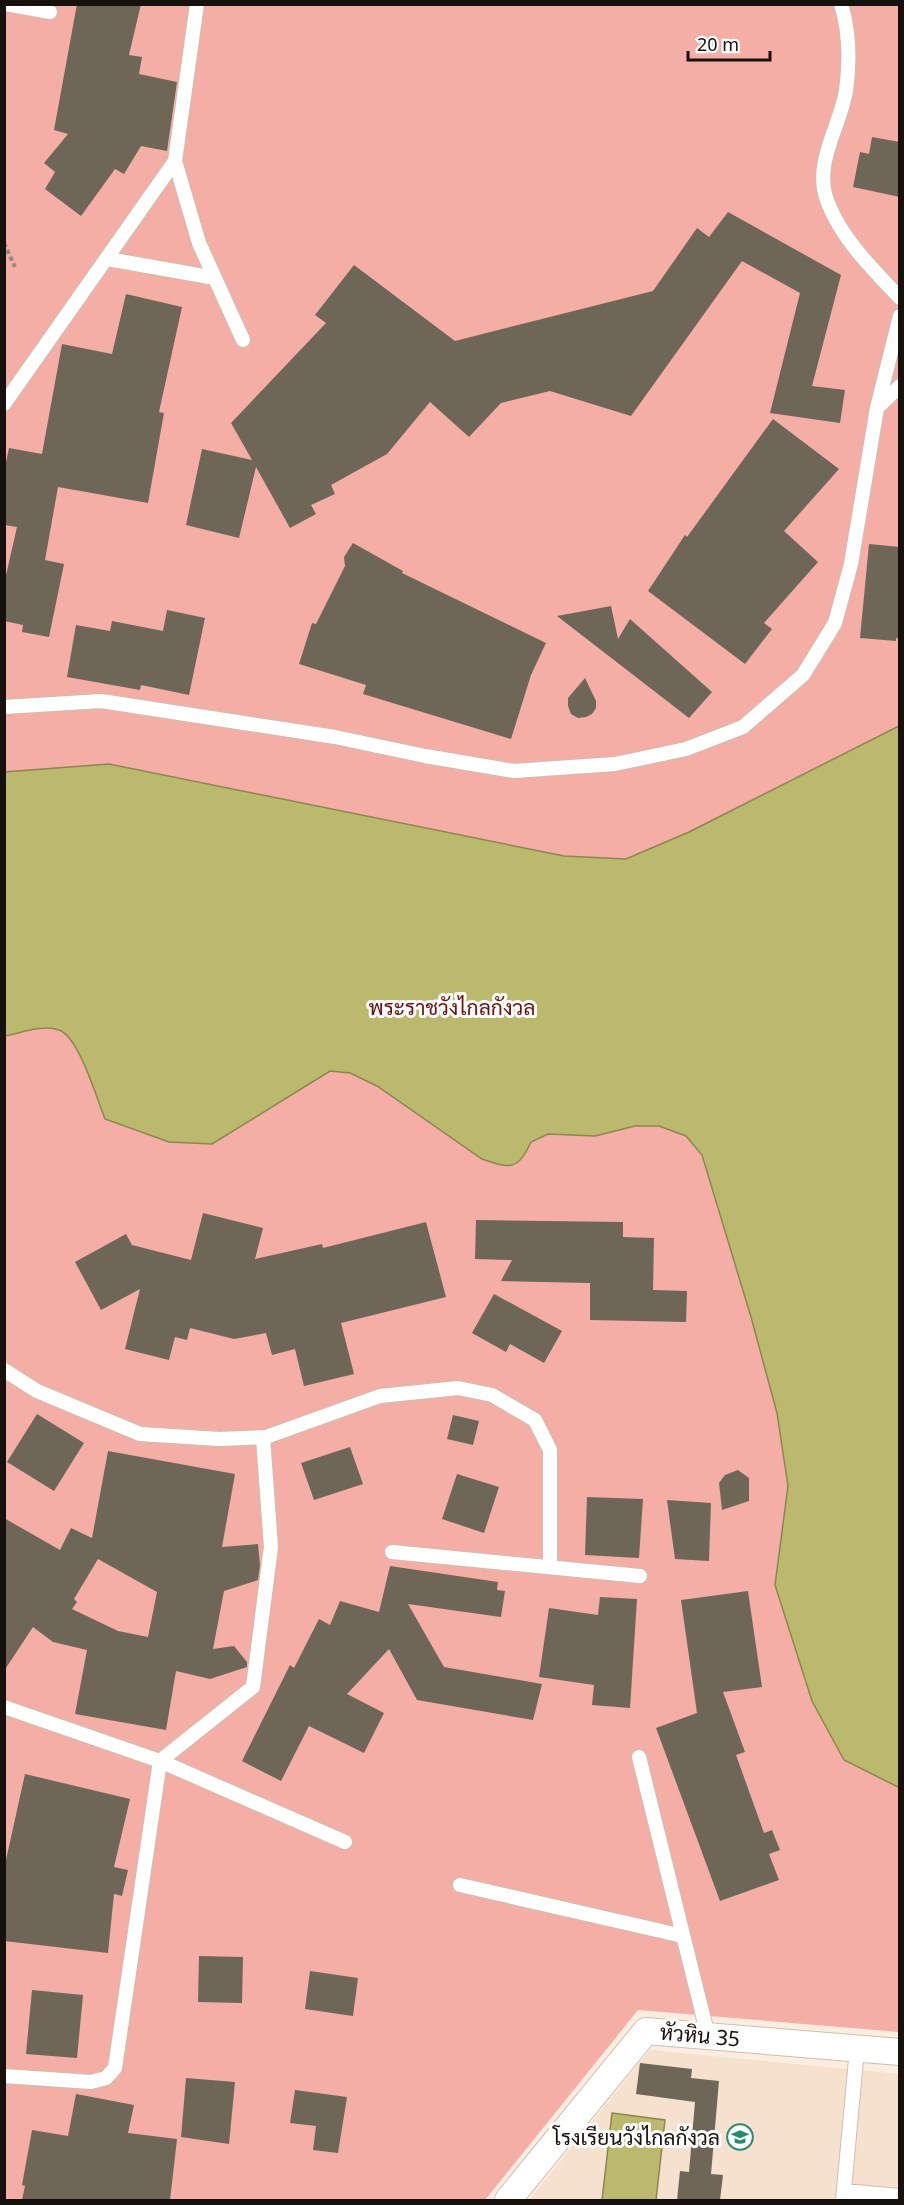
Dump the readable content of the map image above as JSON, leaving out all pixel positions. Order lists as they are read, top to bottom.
{
  "streets": {
    "street": ["หัวหิน 35"]
  },
  "parks": ["พระราชวังไกลกังวล"],
  "places": {
    "school or university": ["โรงเรียนวังไกลกังวล"]
  },
  "scale_bar": "20 m"
}
